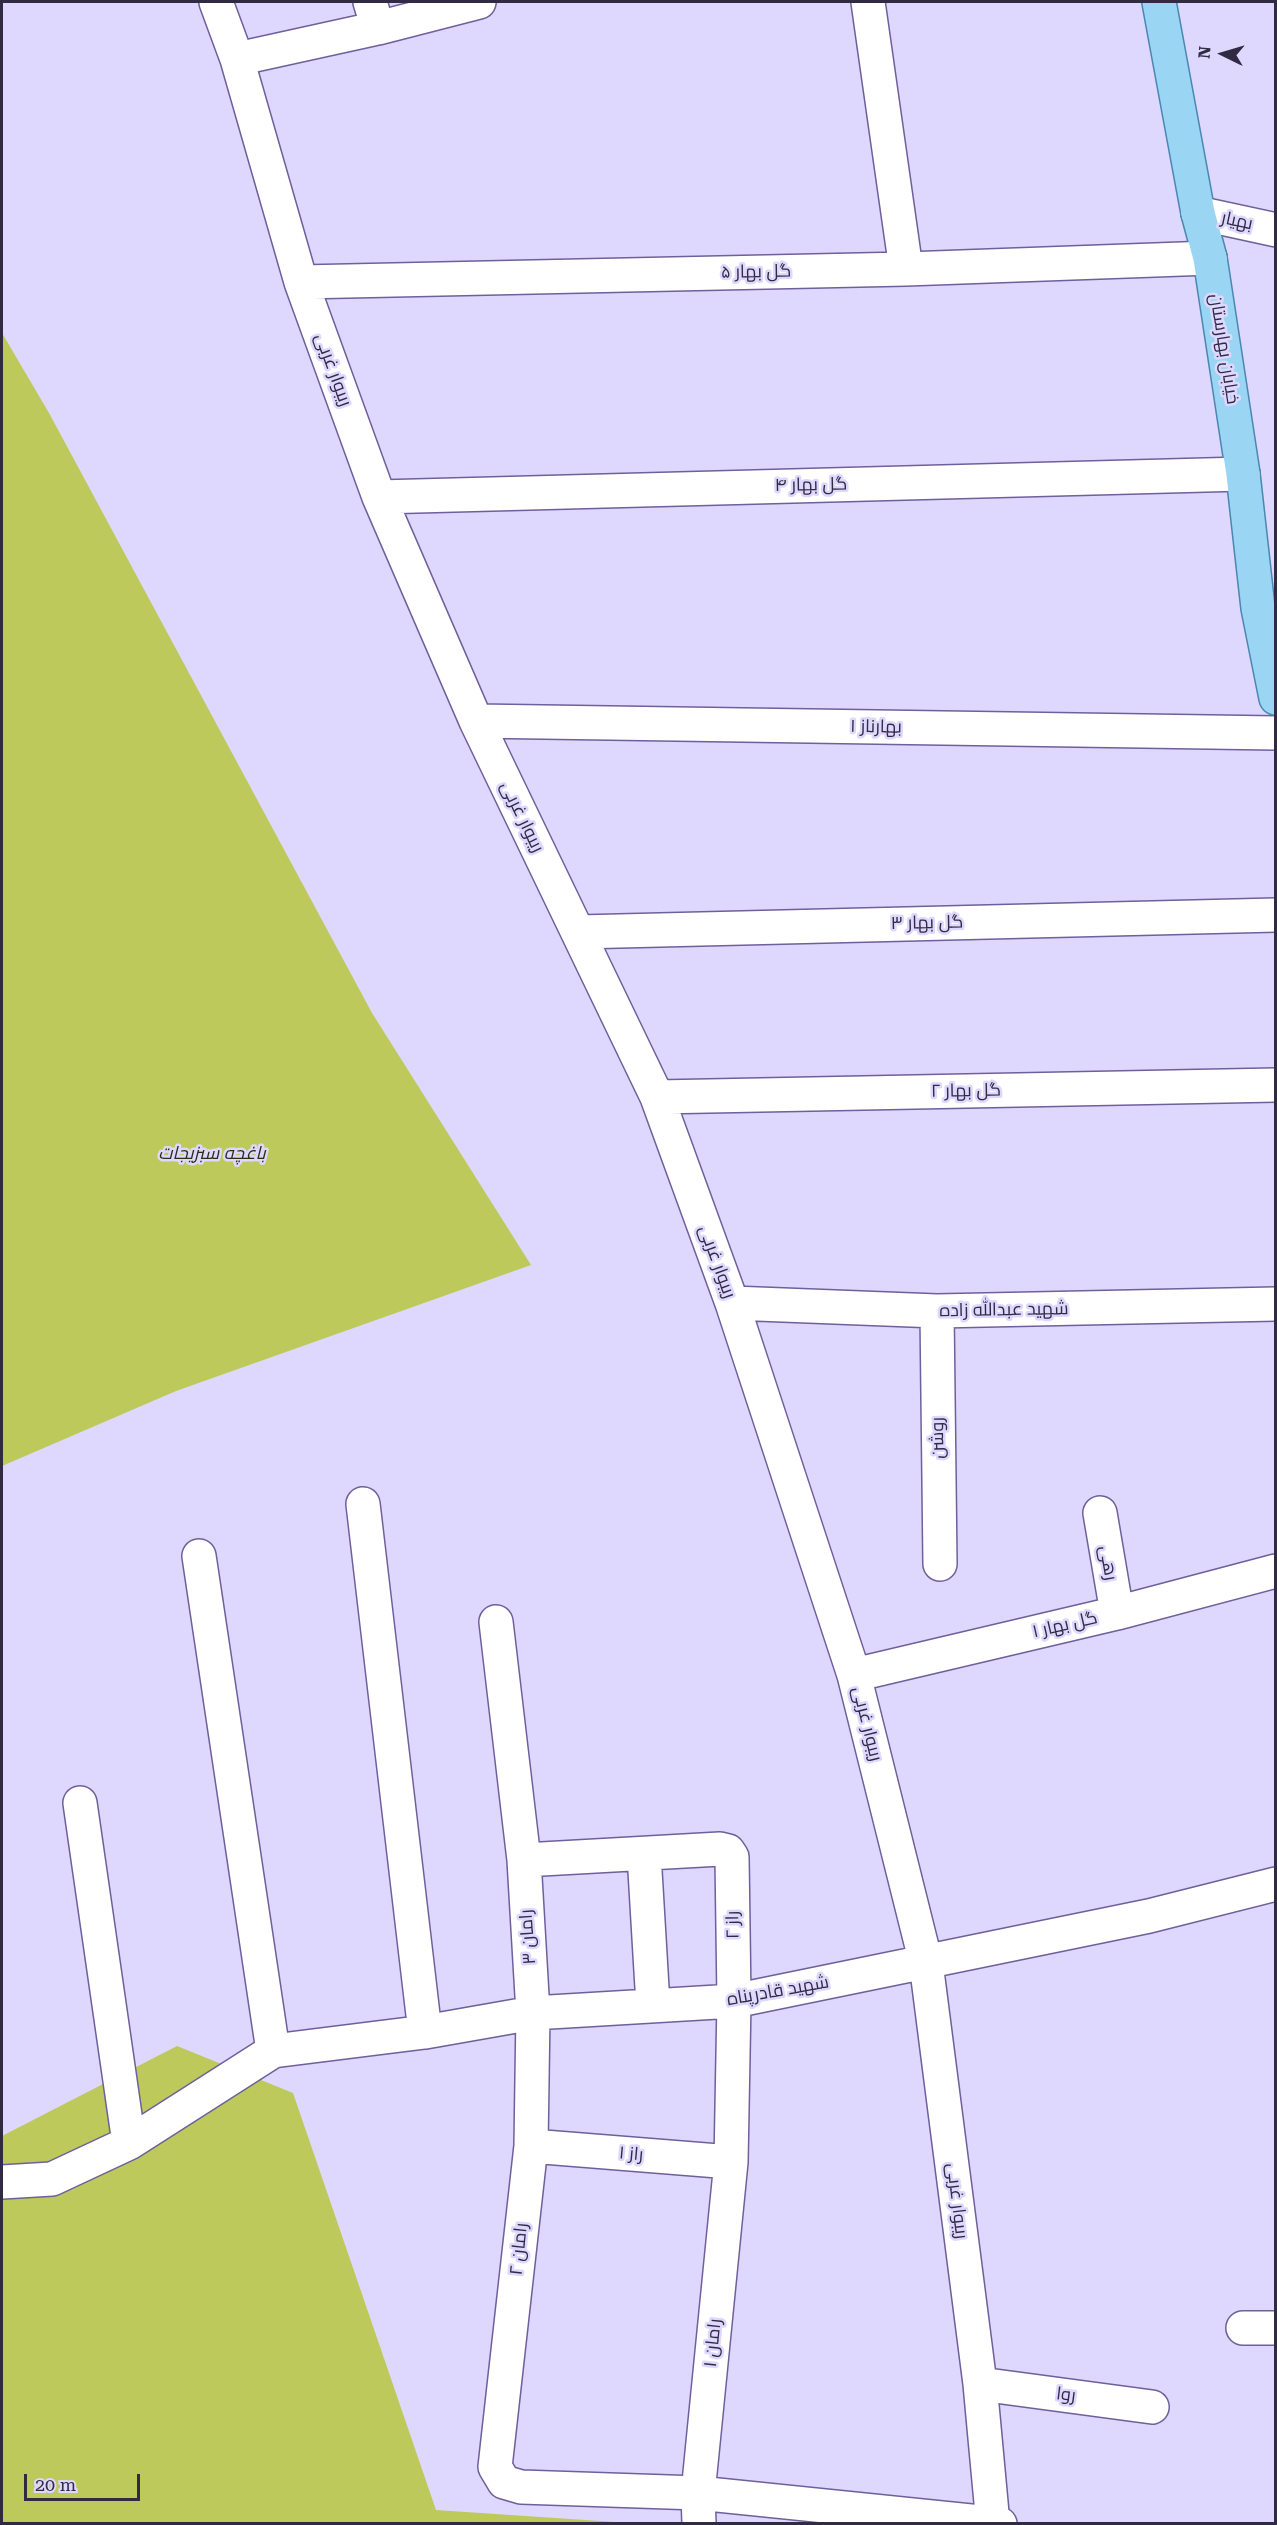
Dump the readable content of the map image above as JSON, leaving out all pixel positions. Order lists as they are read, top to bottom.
{
  "streets": {
    "main road": ["خیابان بهارستان"],
    "street": [
      "بهیار",
      "گل بهار ۵",
      "ریبوار غربی",
      "گل بهار ۴",
      "بهارناز ۱",
      "گل بهار ۳",
      "گل بهار ۲",
      "شهید عبدالله زاده",
      "روشن",
      "رهی",
      "گل بهار ۱",
      "راز ۲",
      "رامان ۳",
      "شهید قادرپناه",
      "راز ۱",
      "رامان ۲",
      "رامان ۱",
      "روا"
    ]
  },
  "crossings": [
    ["بهیار", "خیابان بهارستان"],
    ["گل بهار ۵", "خیابان بهارستان"],
    ["گل بهار ۵", "ریبوار غربی"],
    ["خیابان بهارستان", "گل بهار ۴"],
    ["ریبوار غربی", "گل بهار ۴"],
    ["ریبوار غربی", "بهارناز ۱"],
    ["ریبوار غربی", "گل بهار ۳"],
    ["ریبوار غربی", "گل بهار ۲"],
    ["ریبوار غربی", "شهید عبدالله زاده"],
    ["ریبوار غربی", "گل بهار ۱"],
    ["ریبوار غربی", "شهید قادرپناه"],
    ["ریبوار غربی", "روا"],
    ["شهید عبدالله زاده", "روشن"],
    ["رهی", "گل بهار ۱"],
    ["راز ۲", "شهید قادرپناه"],
    ["راز ۲", "راز ۱"],
    ["راز ۲", "رامان ۱"],
    ["رامان ۳", "شهید قادرپناه"],
    ["رامان ۳", "رامان ۲"],
    ["شهید قادرپناه", "رامان ۲"],
    ["راز ۱", "رامان ۲"],
    ["راز ۱", "رامان ۱"],
    ["رامان ۲", "رامان ۱"]
  ],
  "parks": ["باغچه سبزیجات"],
  "scale_bar": "20 m",
  "north": "left"
}
